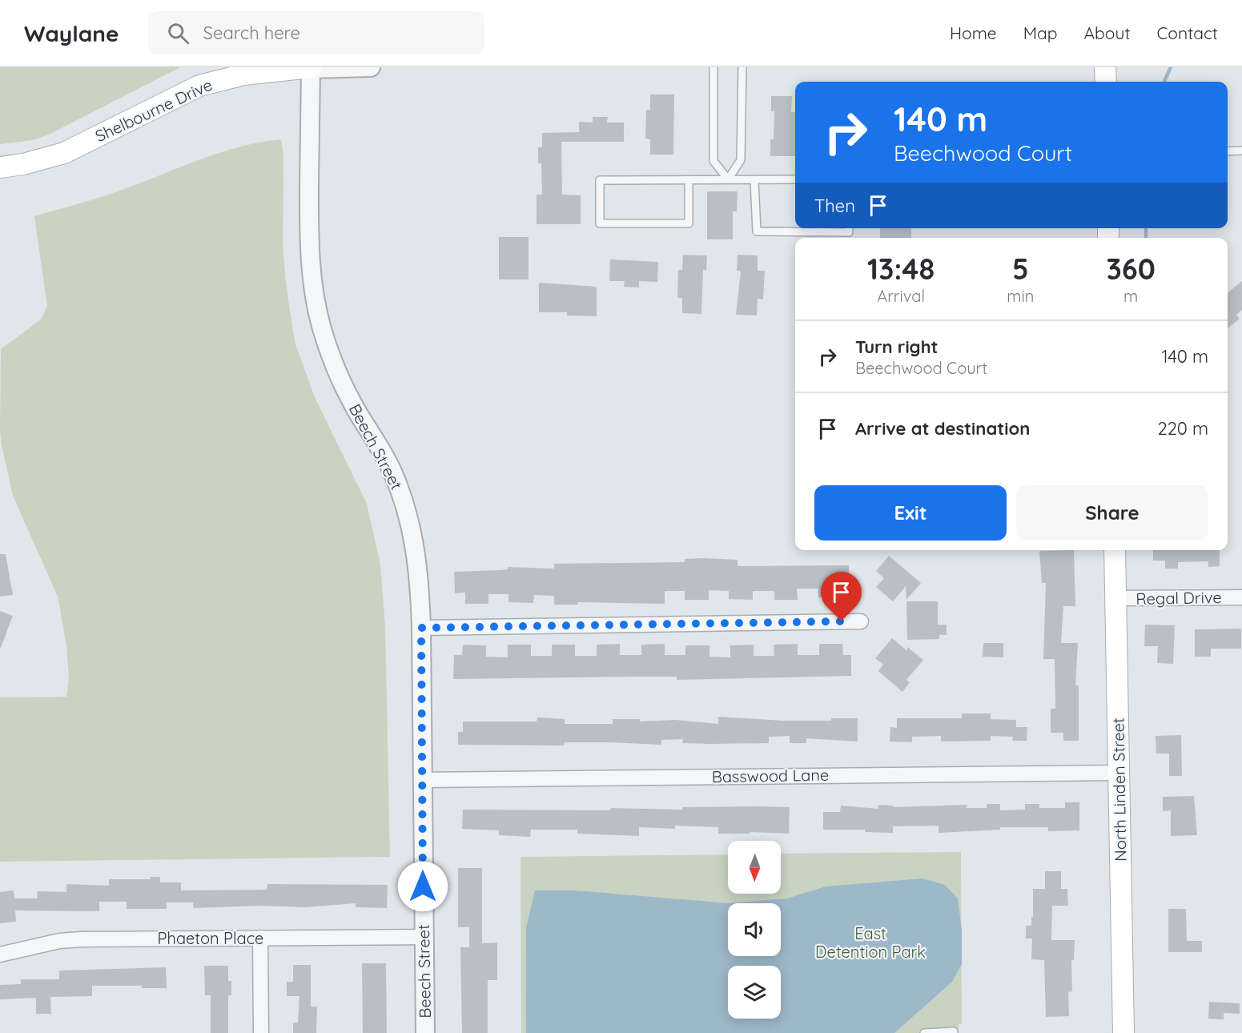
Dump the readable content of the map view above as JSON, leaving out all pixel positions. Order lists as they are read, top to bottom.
{
  "streets": {
    "main road": ["Shelbourne Drive", "North Linden Street"],
    "street": [
      "Beech Street",
      "Regal Drive",
      "Basswood Lane",
      "Phaeton Place"
    ]
  },
  "crossings": [
    ["Shelbourne Drive", "Beech Street"],
    ["Beech Street", "Basswood Lane"],
    ["Beech Street", "Phaeton Place"],
    ["Regal Drive", "North Linden Street"],
    ["Basswood Lane", "North Linden Street"]
  ],
  "parks": ["East Detention Park"],
  "north": "bottom",
  "page": {
    "header": "Waylane",
    "search": "Search here",
    "nav": [
      "Home",
      "Map",
      "About",
      "Contact"
    ],
    "turn": ["140 m", "Beechwood Court"],
    "then": "Then",
    "eta": [
      "13:48",
      "Arrival",
      "5",
      "min",
      "360",
      "m"
    ],
    "list": [
      {
        "name": "Turn right",
        "note": "Beechwood Court",
        "value": "140 m"
      },
      {
        "name": "Arrive at destination",
        "value": "220 m"
      }
    ],
    "buttons": ["Exit", "Share"]
  }
}
